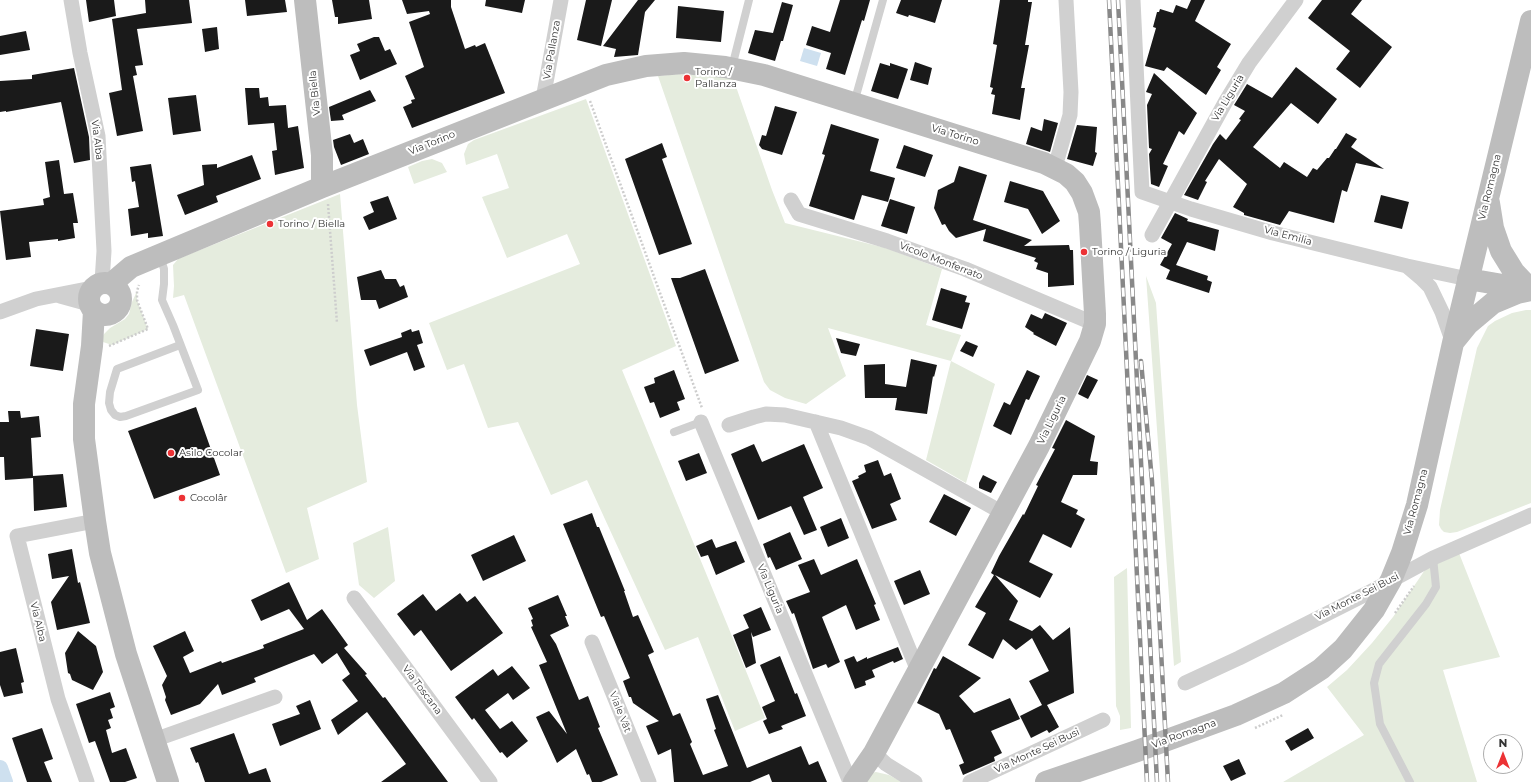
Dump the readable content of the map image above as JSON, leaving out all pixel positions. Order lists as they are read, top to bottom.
{
  "streets": {
    "main road": [
      "Via Biella",
      "Via Liguria",
      "Via Torino",
      "Via Alba",
      "Via Romagna",
      "Via Emilia"
    ],
    "street": [
      "Via Pallanza",
      "Vicolo Monferrato",
      "Via Monte Sei Busi",
      "Via Toscana",
      "Viale Vât"
    ]
  },
  "crossings": [
    ["Via Pallanza", "Via Torino"],
    ["Via Biella", "Via Torino"],
    ["Via Liguria", "Via Torino"],
    ["Via Liguria", "Via Emilia"],
    ["Via Liguria", "Vicolo Monferrato"],
    ["Via Torino", "Vicolo Monferrato"],
    ["Via Romagna", "Via Emilia"],
    ["Via Romagna", "Via Monte Sei Busi"]
  ],
  "places": [
    "Torino / Pallanza",
    "Torino / Biella",
    "Torino / Liguria",
    "Asilo Cocolar",
    "Cocolâr"
  ],
  "north": "top"
}
